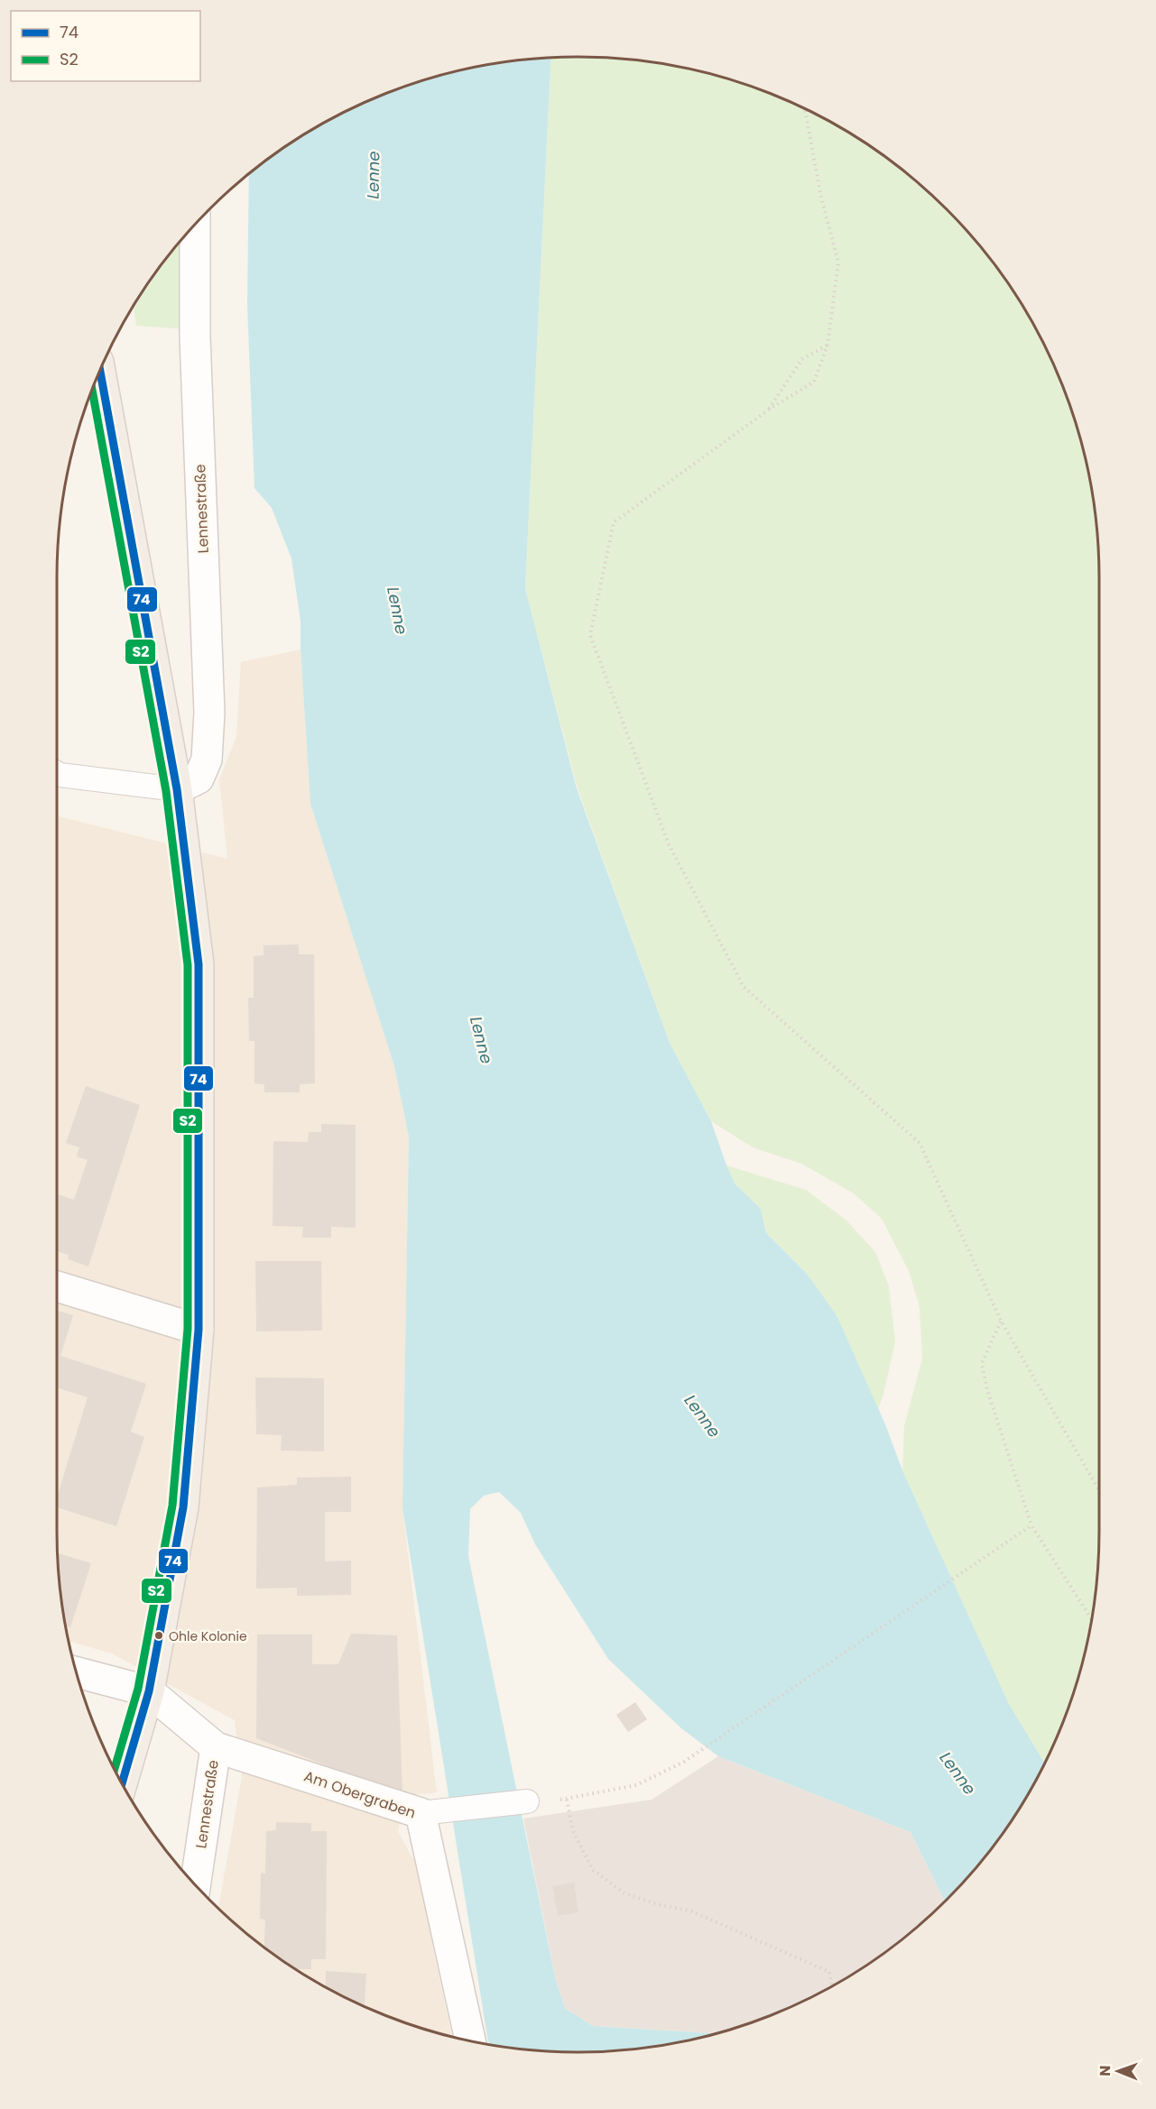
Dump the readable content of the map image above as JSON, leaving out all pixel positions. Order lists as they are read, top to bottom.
{
  "streets": {
    "street": ["Lennestraße", "Am Obergraben"]
  },
  "crossings": [
    ["Lennestraße", "Am Obergraben"]
  ],
  "water": ["Lenne"],
  "places": ["Ohle Kolonie"],
  "lines": ["transit line 74", "transit line S2"],
  "legend": ["74", "S2"],
  "north": "left"
}
